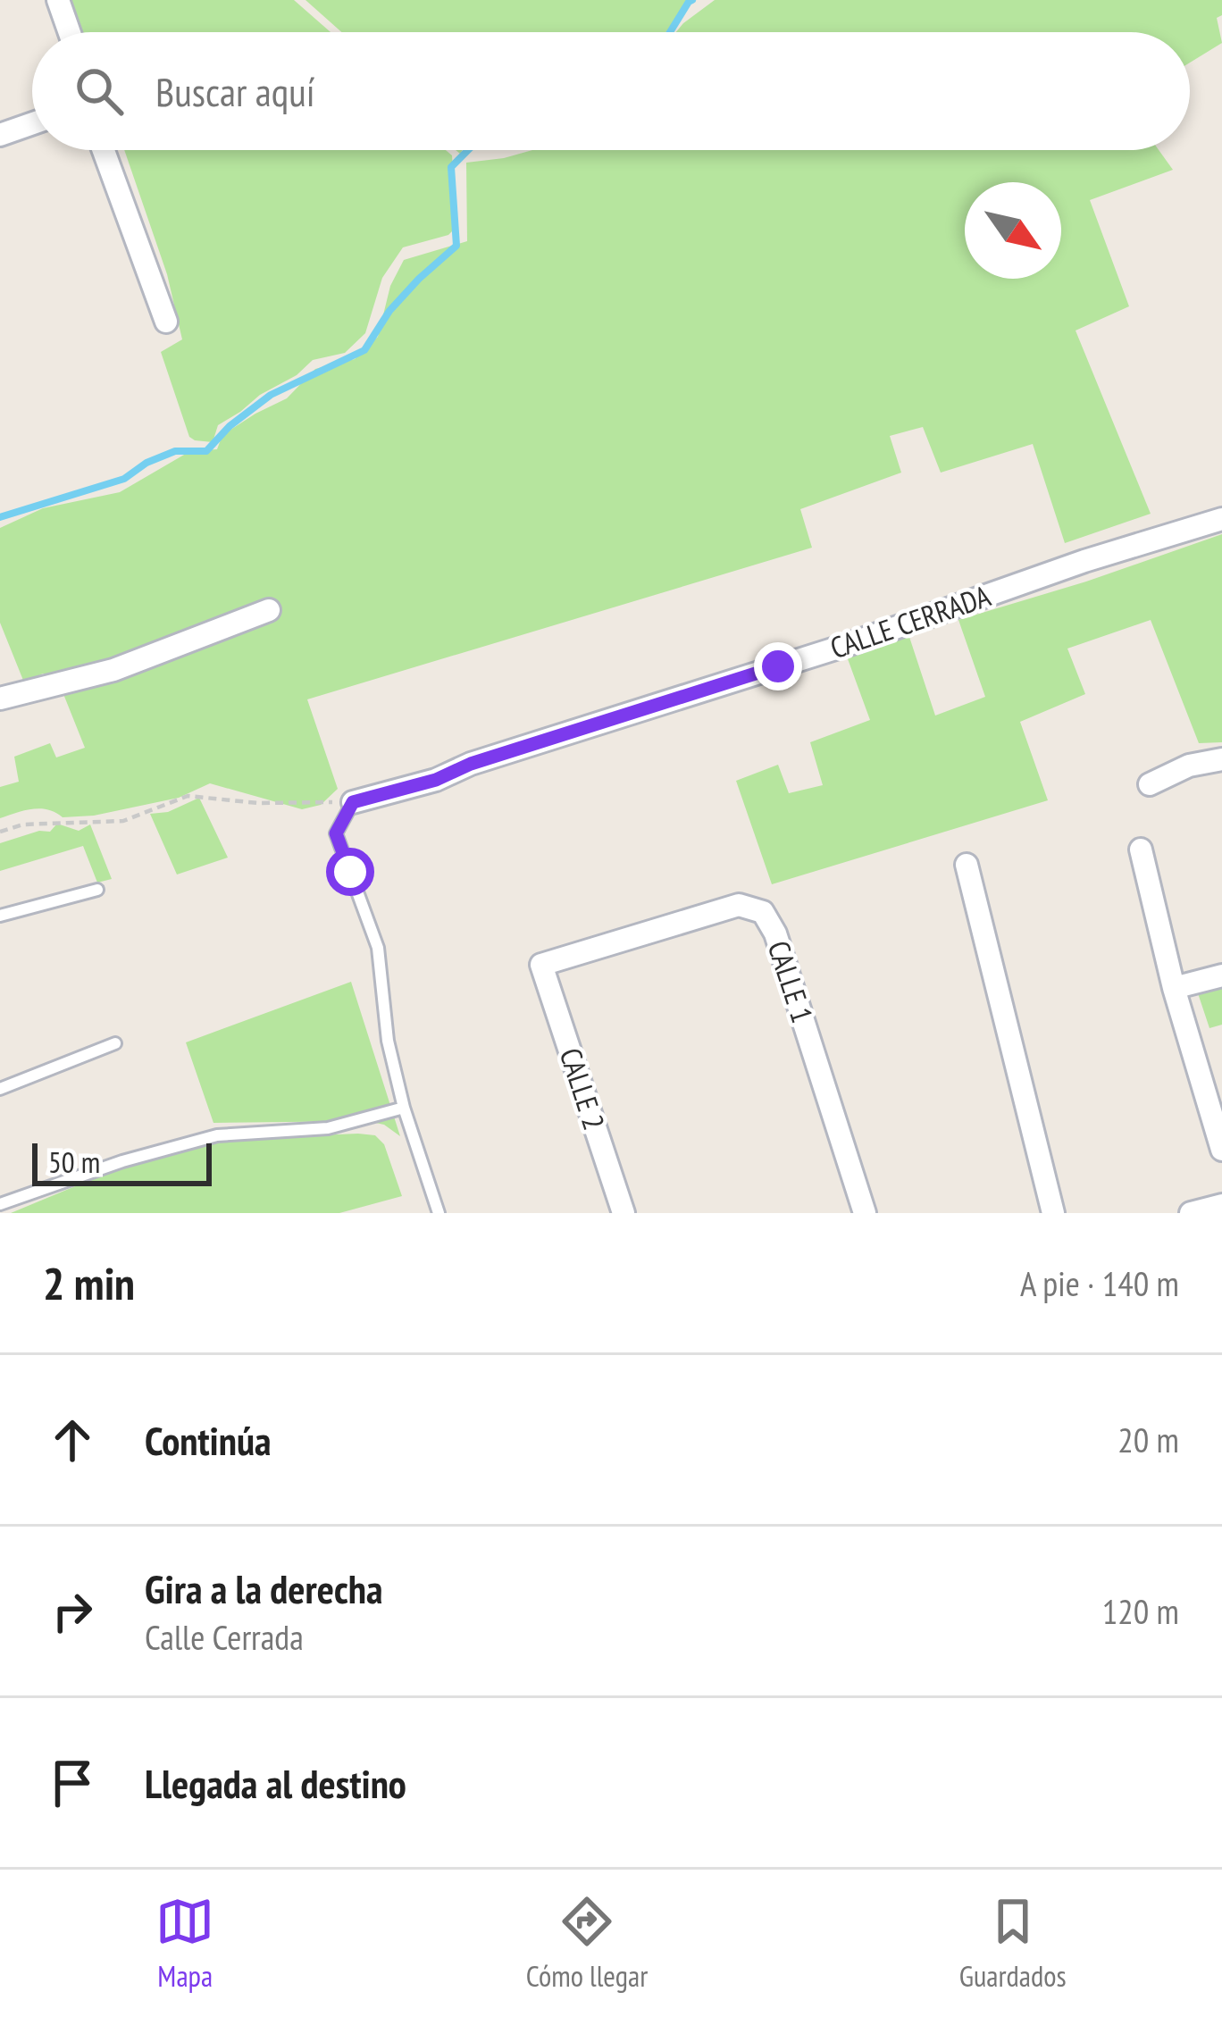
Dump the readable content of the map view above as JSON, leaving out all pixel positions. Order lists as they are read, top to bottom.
{
  "streets": {
    "street": ["CALLE CERRADA", "CALLE 1", "CALLE 2"]
  },
  "crossings": [
    ["CALLE 1", "CALLE 2"]
  ],
  "scale_bar": "50 m",
  "north": "bottom right",
  "page": {
    "search": "Buscar aquí",
    "scale": "50 m",
    "heading": ["2 min", "A pie · 140 m"],
    "list": [
      ["Continúa", "20 m"],
      ["Gira a la derecha", "Calle Cerrada", "120 m"],
      "Llegada al destino"
    ],
    "nav": ["Mapa", "Cómo llegar", "Guardados"]
  }
}
